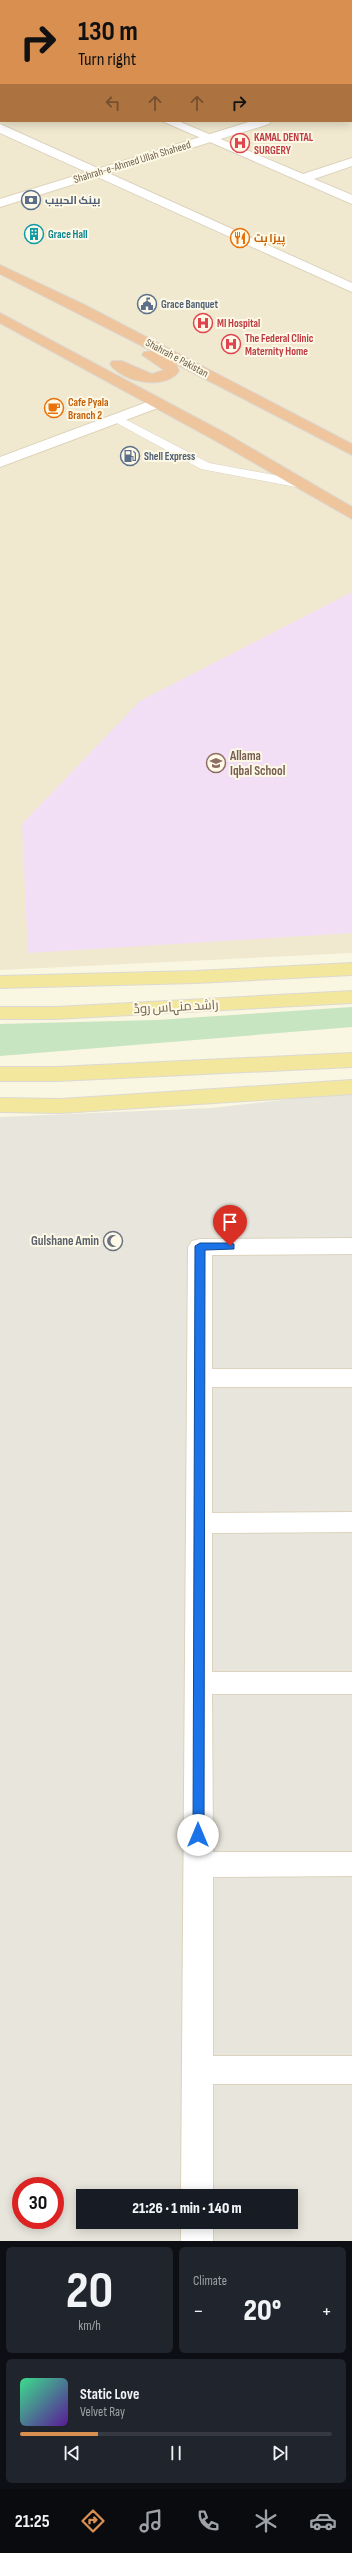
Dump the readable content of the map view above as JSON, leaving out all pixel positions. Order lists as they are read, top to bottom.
{
  "streets": {
    "highway": ["Shahrah e Pakistan"],
    "main road": ["راشد منہاس روڈ"],
    "street": ["Shahrah-e-Ahmed Ullah Shaheed"]
  },
  "places": {
    "hospital": ["KAMAL DENTAL SURGERY", "MI Hospital", "The Federal Clinic Maternity Home"],
    "bank": ["بينک الحبيب"],
    "building": ["Grace Hall"],
    "restaurant": ["پیزا ہٹ"],
    "public building": ["Grace Banquet"],
    "cafe": ["Cafe Pyala Branch 2"],
    "fuel station": ["Shell Express"],
    "school or university": ["Allama Iqbal School"],
    "mosque": ["Gulshane Amin"]
  },
  "page": {
    "turn": ["130 m", "Turn right"],
    "limit": "30",
    "trip": "21:26 · 1 min · 140 m",
    "tile": [
      ["20", "km/h"],
      "Climate"
    ],
    "heat": ["−", "20°", "+"],
    "song": ["Static Love", "Velvet Ray"],
    "tabs": "21:25"
  }
}
